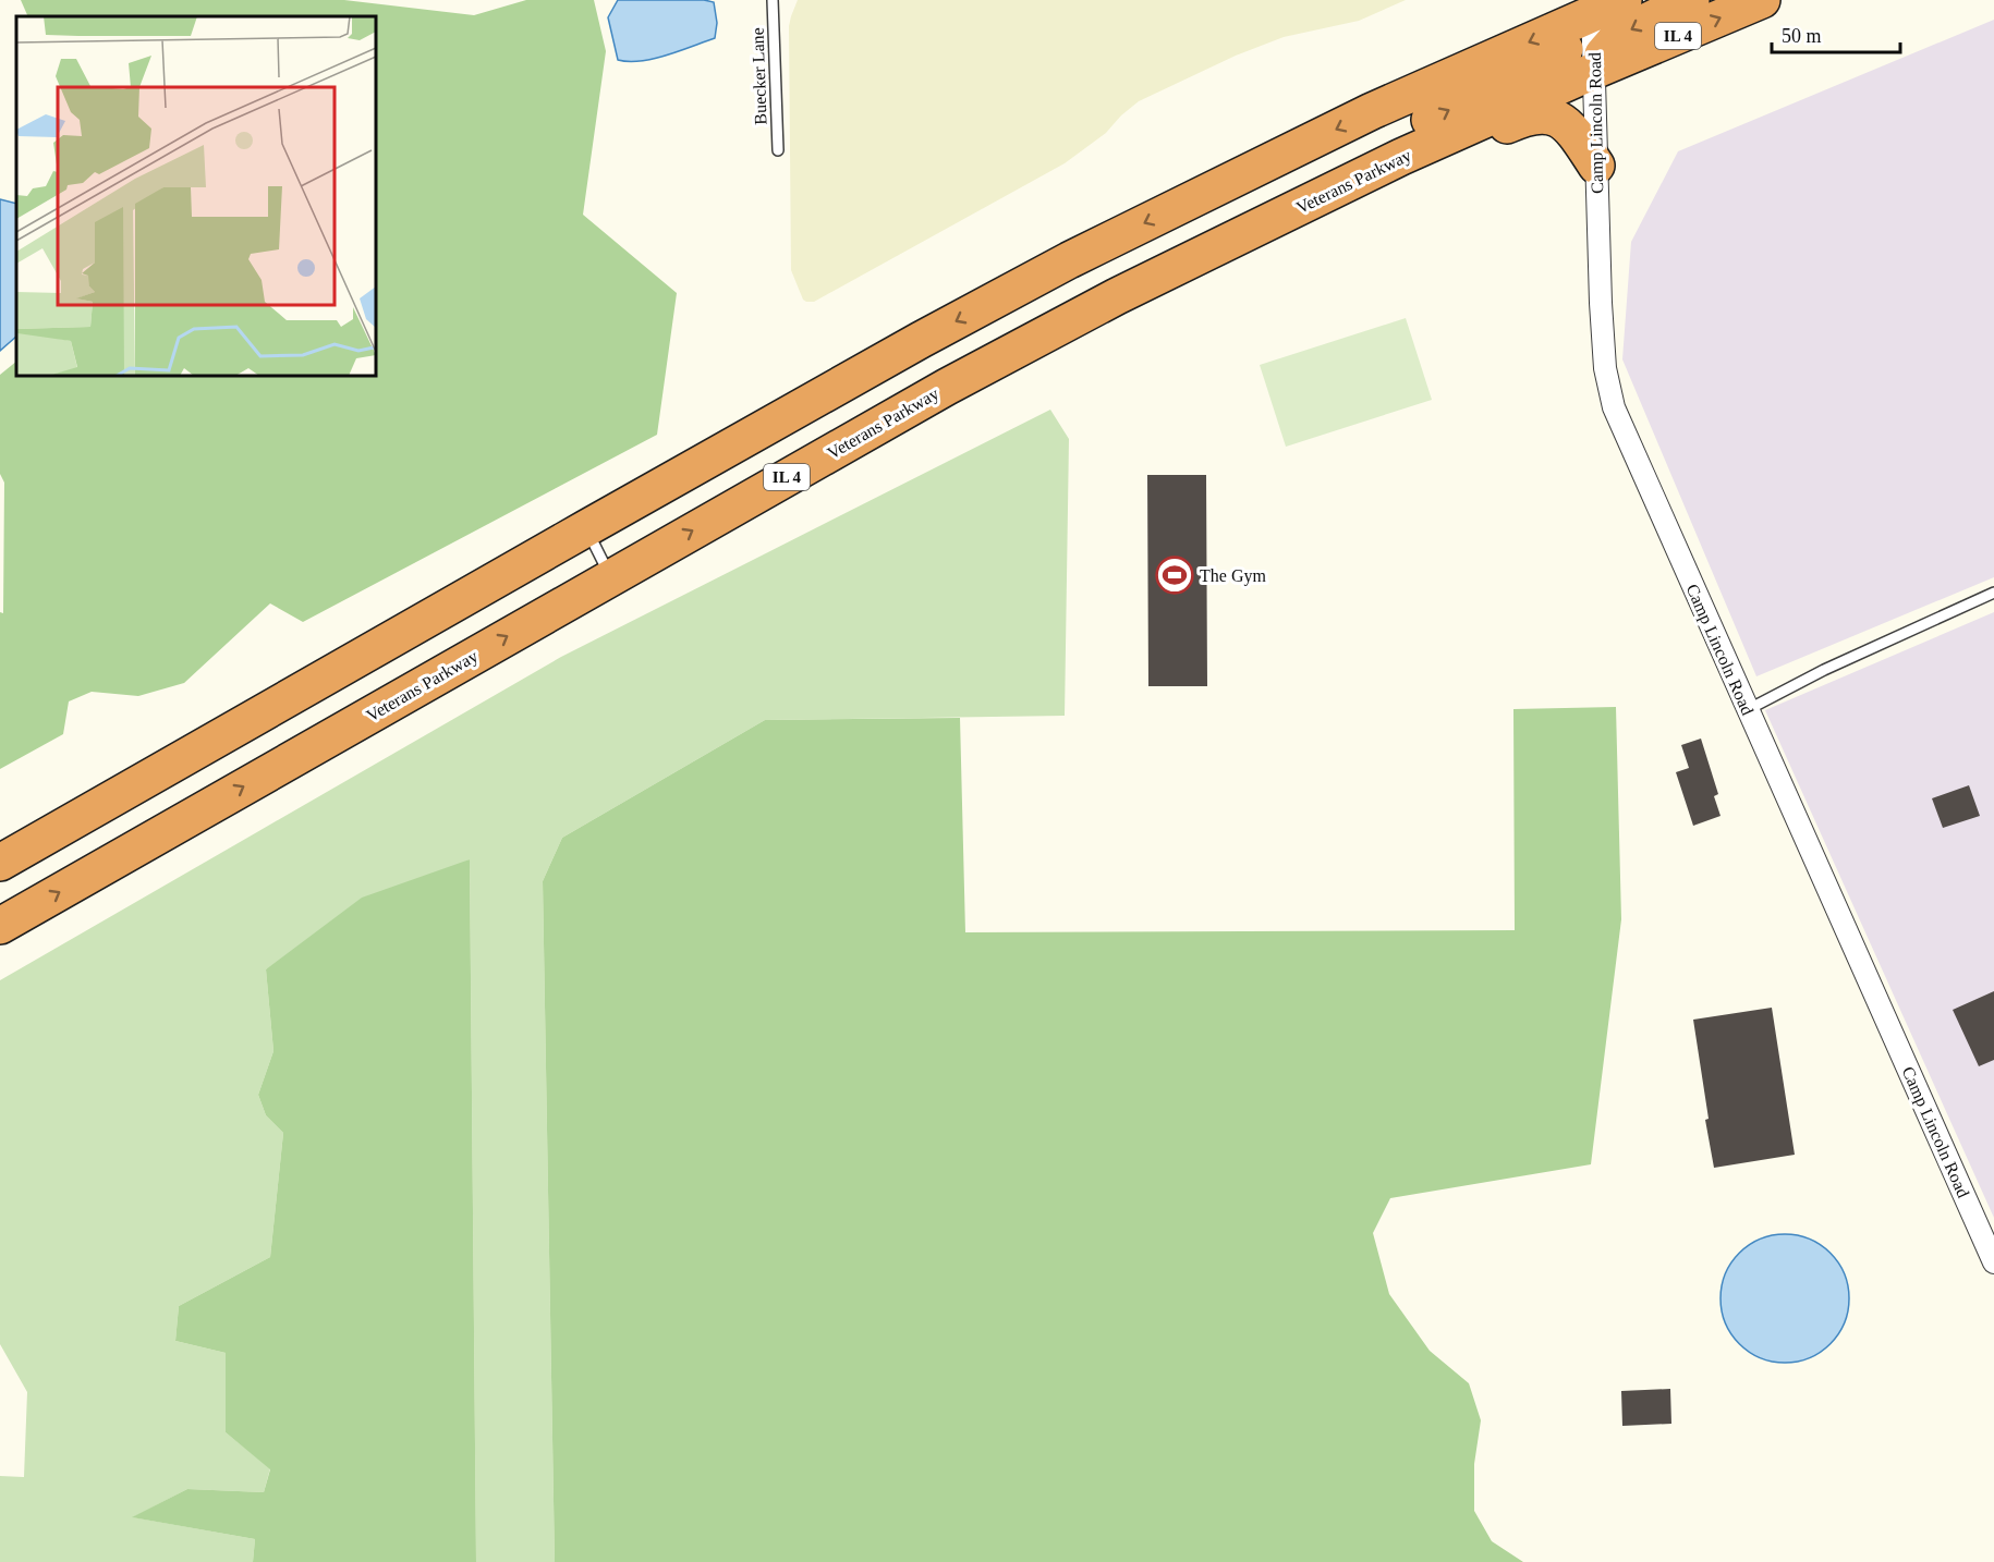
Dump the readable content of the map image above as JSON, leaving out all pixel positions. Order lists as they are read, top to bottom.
{
  "streets": {
    "highway": ["IL 4", "Veterans Parkway"],
    "street": ["Camp Lincoln Road"],
    "lane": ["Buecker Lane"]
  },
  "crossings": [
    ["Camp Lincoln Road", "Veterans Parkway"]
  ],
  "places": {
    "sports": ["The Gym"]
  },
  "scale_bar": "50 m"
}
